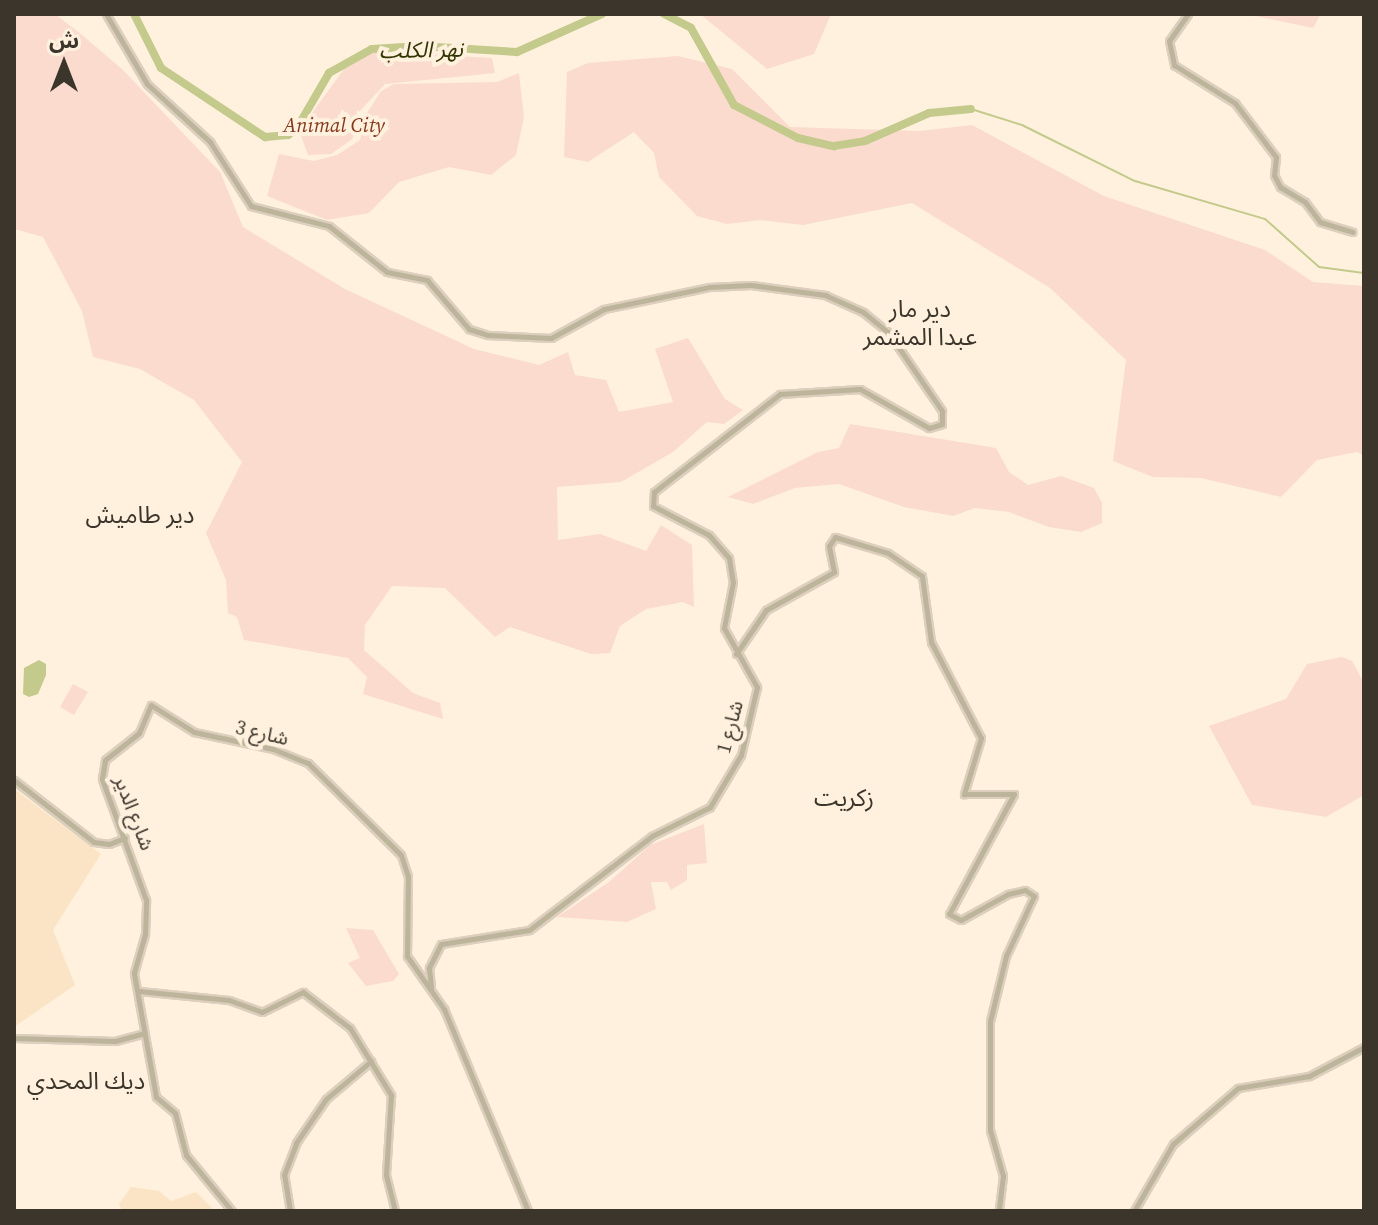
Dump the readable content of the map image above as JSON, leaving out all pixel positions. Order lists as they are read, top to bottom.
{
  "streets": {
    "street": ["شارع 1", "شارع 3", "شارع الدير"]
  },
  "crossings": [
    ["شارع 1", "شارع 3"],
    ["شارع 3", "شارع الدير"]
  ],
  "districts": [
    "دير مار عبدا المشمر",
    "دير طاميش",
    "زكريت",
    "ديك المحدي"
  ],
  "water": ["نهر الكلب"],
  "parks": ["Animal City"],
  "north": "top"
}
